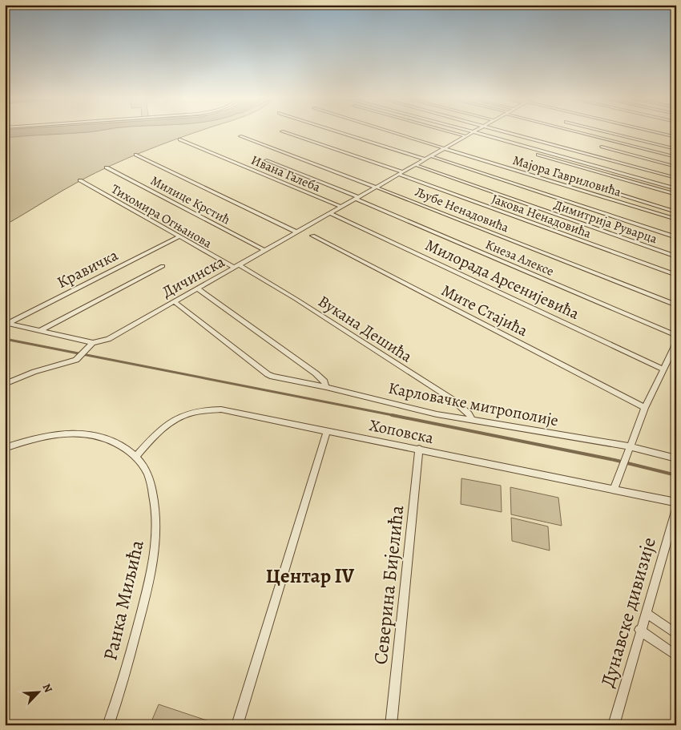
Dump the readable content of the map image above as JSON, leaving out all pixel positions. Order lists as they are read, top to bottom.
{
  "streets": {
    "street": [
      "Ивана Галеба",
      "Мајора Гавриловића",
      "Милице Крстић",
      "Љубе Ненадовића",
      "Тихомира Огњанова",
      "Јакова Ненадовића",
      "Димитрија Руварца",
      "Кнеза Алексе",
      "Кравичка",
      "Дичинска",
      "Милорада Арсенијевића",
      "Мите Стајића",
      "Вукана Дешића",
      "Карловачке митрополије",
      "Хоповска",
      "Северина Бијелића",
      "Ранка Миљића",
      "Дунавске дивизије"
    ]
  },
  "crossings": [
    ["Ивана Галеба", "Дичинска"],
    ["Мајора Гавриловића", "Дичинска"],
    ["Милице Крстић", "Дичинска"],
    ["Љубе Ненадовића", "Дичинска"],
    ["Тихомира Огњанова", "Кравичка"],
    ["Тихомира Огњанова", "Дичинска"],
    ["Јакова Ненадовића", "Дичинска"],
    ["Димитрија Руварца", "Дичинска"],
    ["Кнеза Алексе", "Дичинска"],
    ["Дичинска", "Милорада Арсенијевића"],
    ["Дичинска", "Вукана Дешића"],
    ["Дичинска", "Карловачке митрополије"],
    ["Вукана Дешића", "Карловачке митрополије"],
    ["Хоповска", "Северина Бијелића"],
    ["Хоповска", "Ранка Миљића"]
  ],
  "districts": ["Центар IV"],
  "north": "top right"
}
